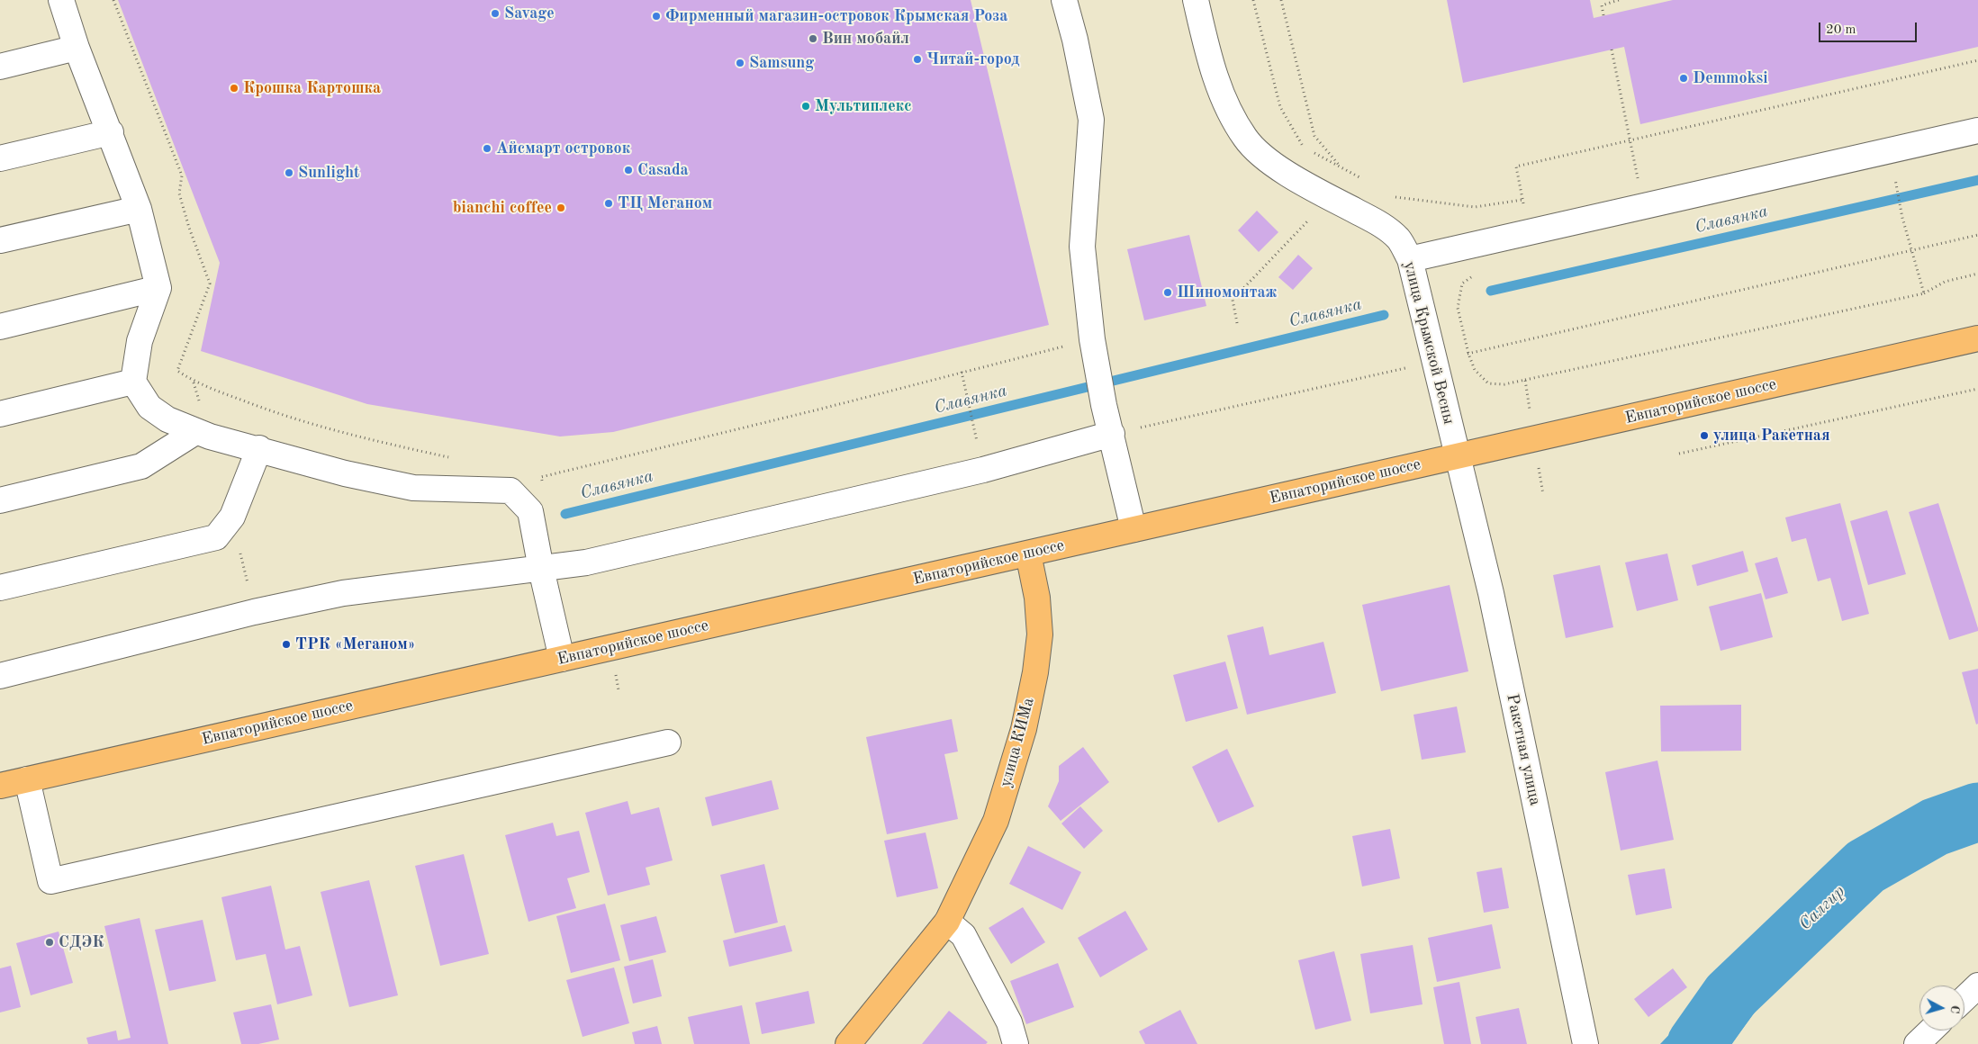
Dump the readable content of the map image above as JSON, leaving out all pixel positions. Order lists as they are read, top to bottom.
{
  "streets": {
    "main road": ["Евпаторийское шоссе", "улица КИМа"],
    "street": ["улица Крымской Весны", "Ракетная улица"]
  },
  "crossings": [
    ["улица Крымской Весны", "Евпаторийское шоссе"],
    ["улица Крымской Весны", "Ракетная улица"],
    ["Евпаторийское шоссе", "улица КИМа"],
    ["Евпаторийское шоссе", "Ракетная улица"]
  ],
  "water": ["Славянка", "Салгир"],
  "places": [
    "Savage",
    "Фирменный магазин-островок Крымская Роза",
    "Вин мобайл",
    "Читай-город",
    "Samsung",
    "Demmoksi",
    "Крошка Картошка",
    "Мультиплекс",
    "Айсмарт островок",
    "Casada",
    "Sunlight",
    "ТЦ Меганом",
    "bianchi coffee",
    "Шиномонтаж",
    "улица Ракетная",
    "ТРК «Меганом»",
    "СДЭК"
  ],
  "scale_bar": "20 m",
  "north": "right"
}
